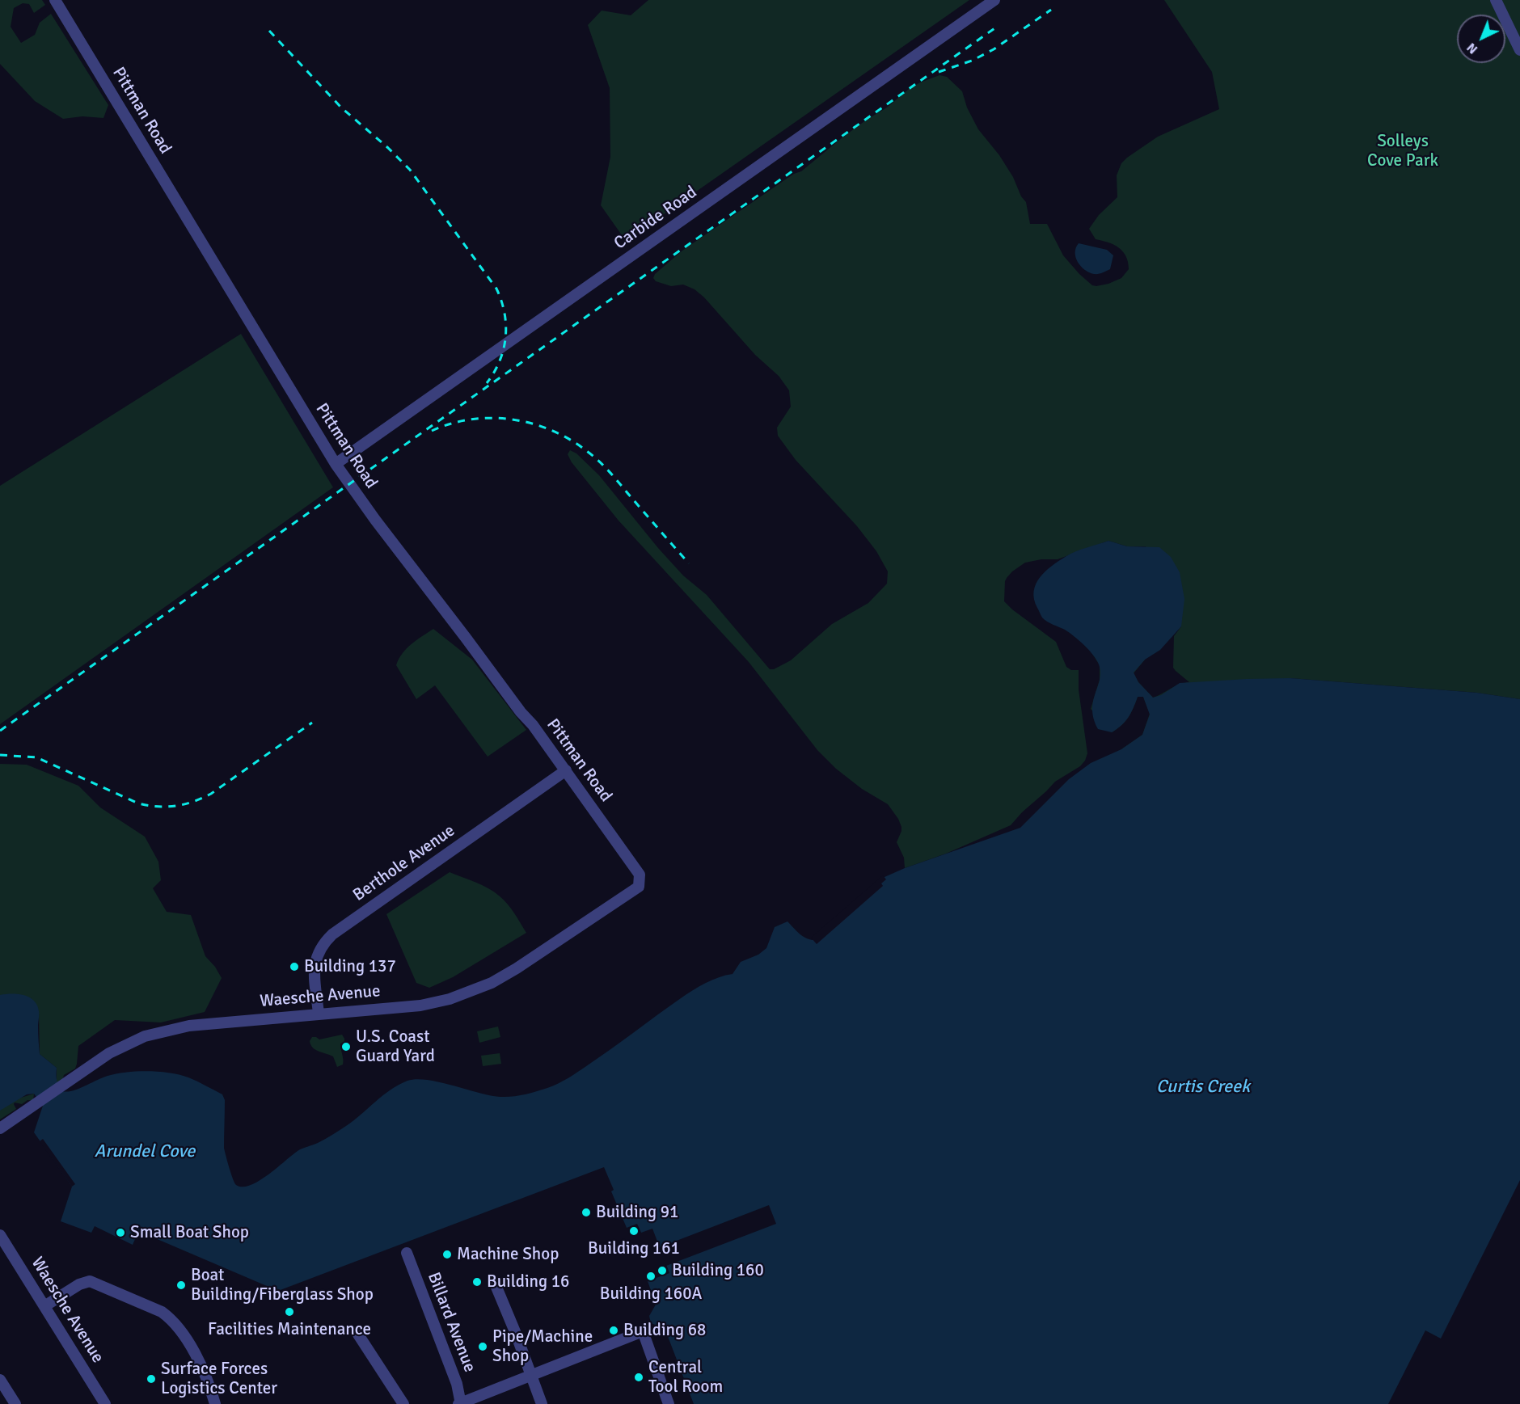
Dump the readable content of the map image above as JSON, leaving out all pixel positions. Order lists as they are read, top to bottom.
{
  "streets": {
    "street": [
      "Pittman Road",
      "Carbide Road",
      "Berthole Avenue",
      "Waesche Avenue",
      "Billard Avenue"
    ]
  },
  "crossings": [
    ["Pittman Road", "Carbide Road"],
    ["Pittman Road", "Berthole Avenue"],
    ["Pittman Road", "Waesche Avenue"],
    ["Berthole Avenue", "Waesche Avenue"]
  ],
  "water": ["Curtis Creek", "Arundel Cove"],
  "parks": ["Solleys Cove Park"],
  "places": [
    "Building 137",
    "U.S. Coast Guard Yard",
    "Building 91",
    "Building 161",
    "Small Boat Shop",
    "Machine Shop",
    "Building 160",
    "Building 160A",
    "Building 16",
    "Boat Building/Fiberglass Shop",
    "Facilities Maintenance",
    "Building 68",
    "Pipe/Machine Shop",
    "Central Tool Room",
    "Surface Forces Logistics Center"
  ],
  "north": "bottom left"
}
